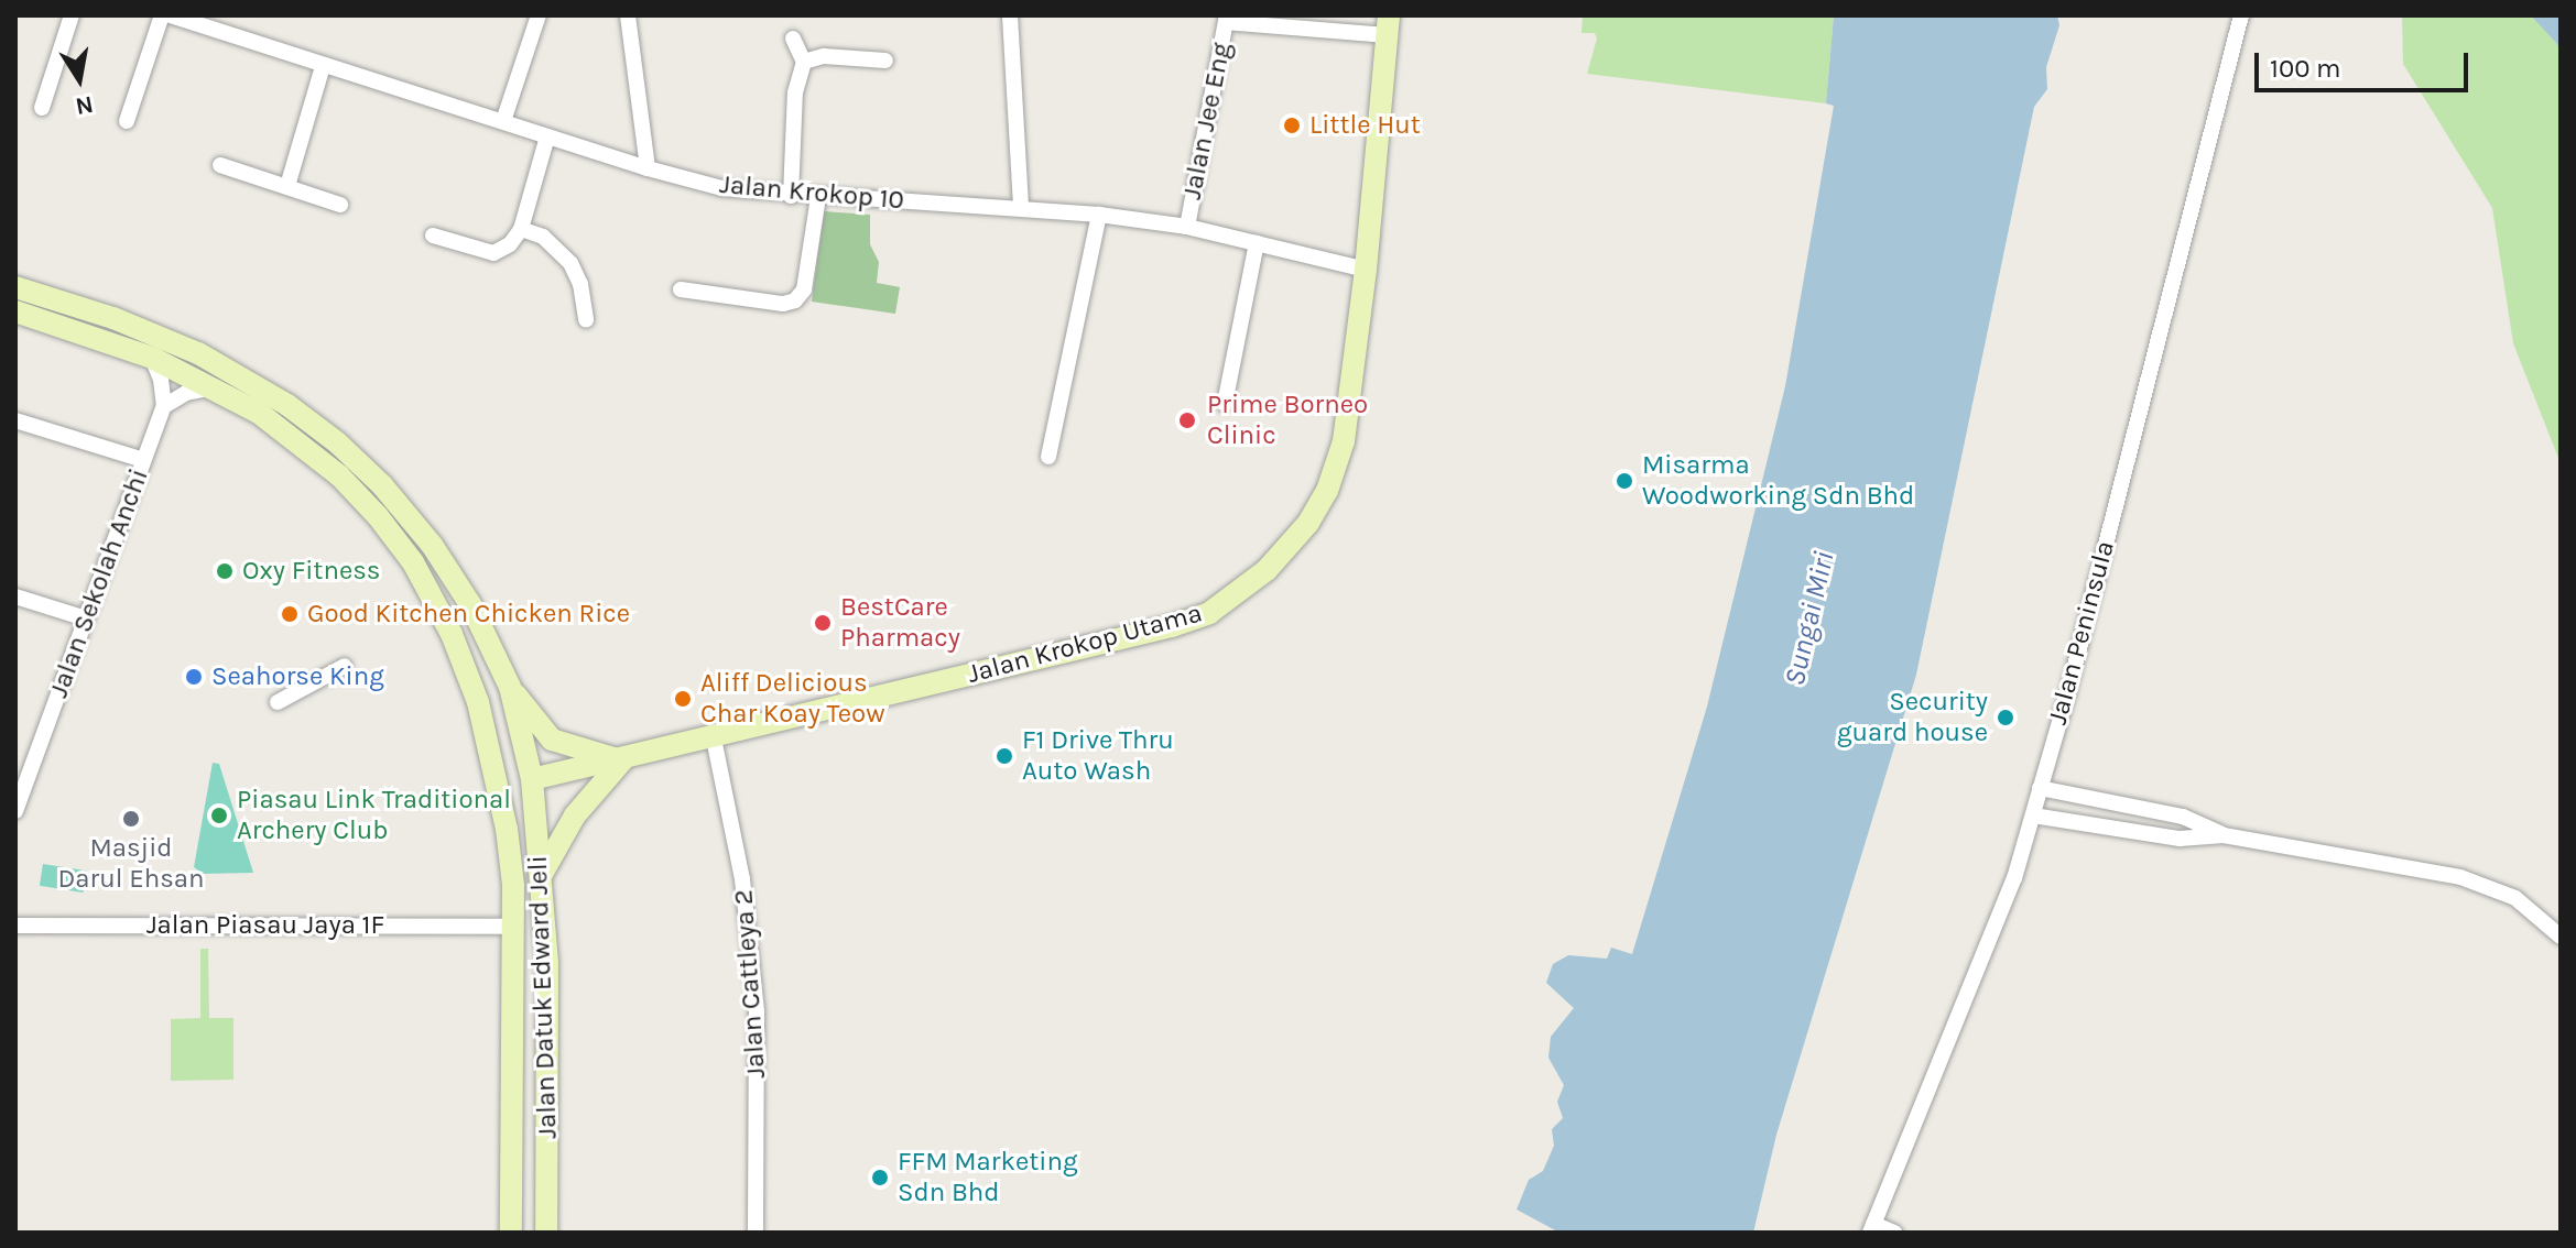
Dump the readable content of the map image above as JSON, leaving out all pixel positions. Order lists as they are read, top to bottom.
{
  "streets": {
    "street": [
      "Jalan Jee Eng",
      "Jalan Krokop 10",
      "Jalan Sekolah Anchi",
      "Jalan Peninsula",
      "Jalan Krokop Utama",
      "Jalan Piasau Jaya 1F",
      "Jalan Cattleya 2",
      "Jalan Datuk Edward Jeli"
    ]
  },
  "crossings": [
    ["Jalan Jee Eng", "Jalan Krokop 10"],
    ["Jalan Krokop 10", "Jalan Krokop Utama"],
    ["Jalan Krokop Utama", "Jalan Cattleya 2"],
    ["Jalan Krokop Utama", "Jalan Datuk Edward Jeli"],
    ["Jalan Piasau Jaya 1F", "Jalan Datuk Edward Jeli"]
  ],
  "water": ["Sungai Miri"],
  "places": [
    "Little Hut",
    "Prime Borneo Clinic",
    "Misarma Woodworking Sdn Bhd",
    "Oxy Fitness",
    "Good Kitchen Chicken Rice",
    "BestCare Pharmacy",
    "Seahorse King",
    "Aliff Delicious Char Koay Teow",
    "Security guard house",
    "F1 Drive Thru Auto Wash",
    "Piasau Link Traditional Archery Club",
    "Masjid Darul Ehsan",
    "FFM Marketing Sdn Bhd"
  ],
  "scale_bar": "100 m",
  "north": "bottom"
}
